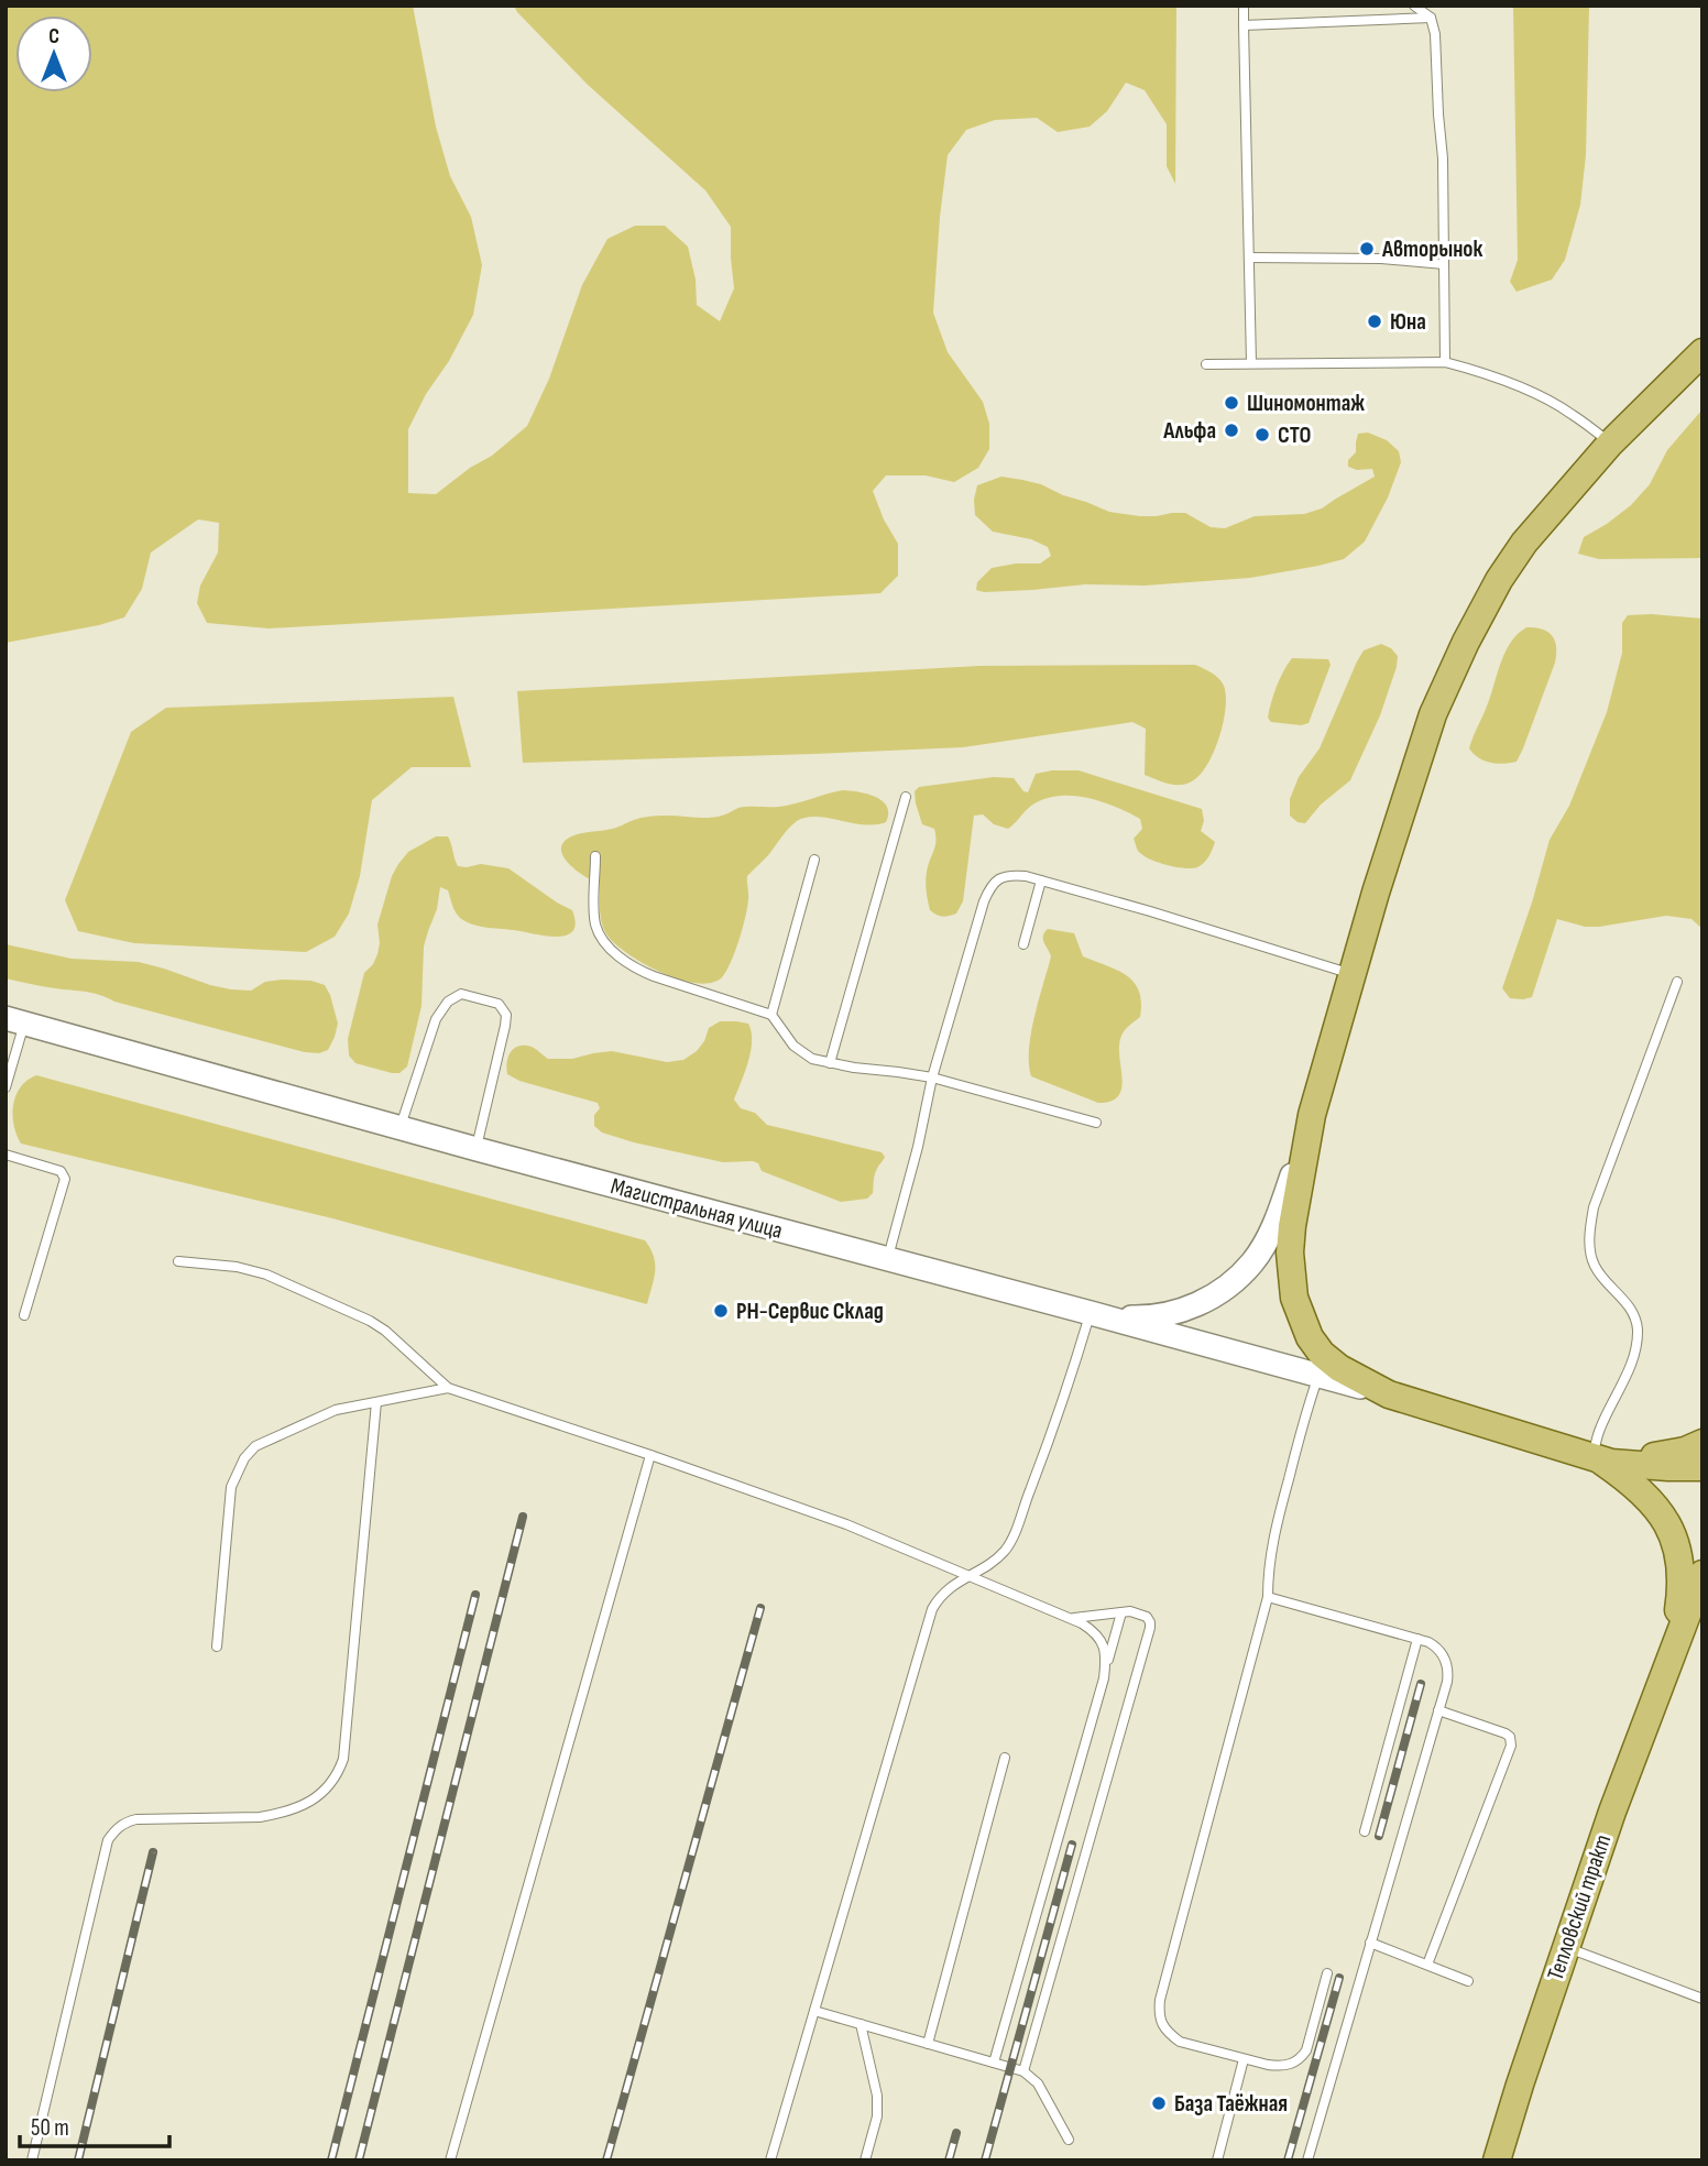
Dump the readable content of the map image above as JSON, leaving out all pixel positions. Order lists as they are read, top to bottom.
{
  "streets": {
    "main road": ["Магистральная улица", "Тепловский тракт"]
  },
  "places": [
    "Авторынок",
    "Юна",
    "Шиномонтаж",
    "Альфа",
    "СТО",
    "РН-Сервис Cклад",
    "База Таёжная"
  ],
  "scale_bar": "50 m",
  "north": "top"
}
